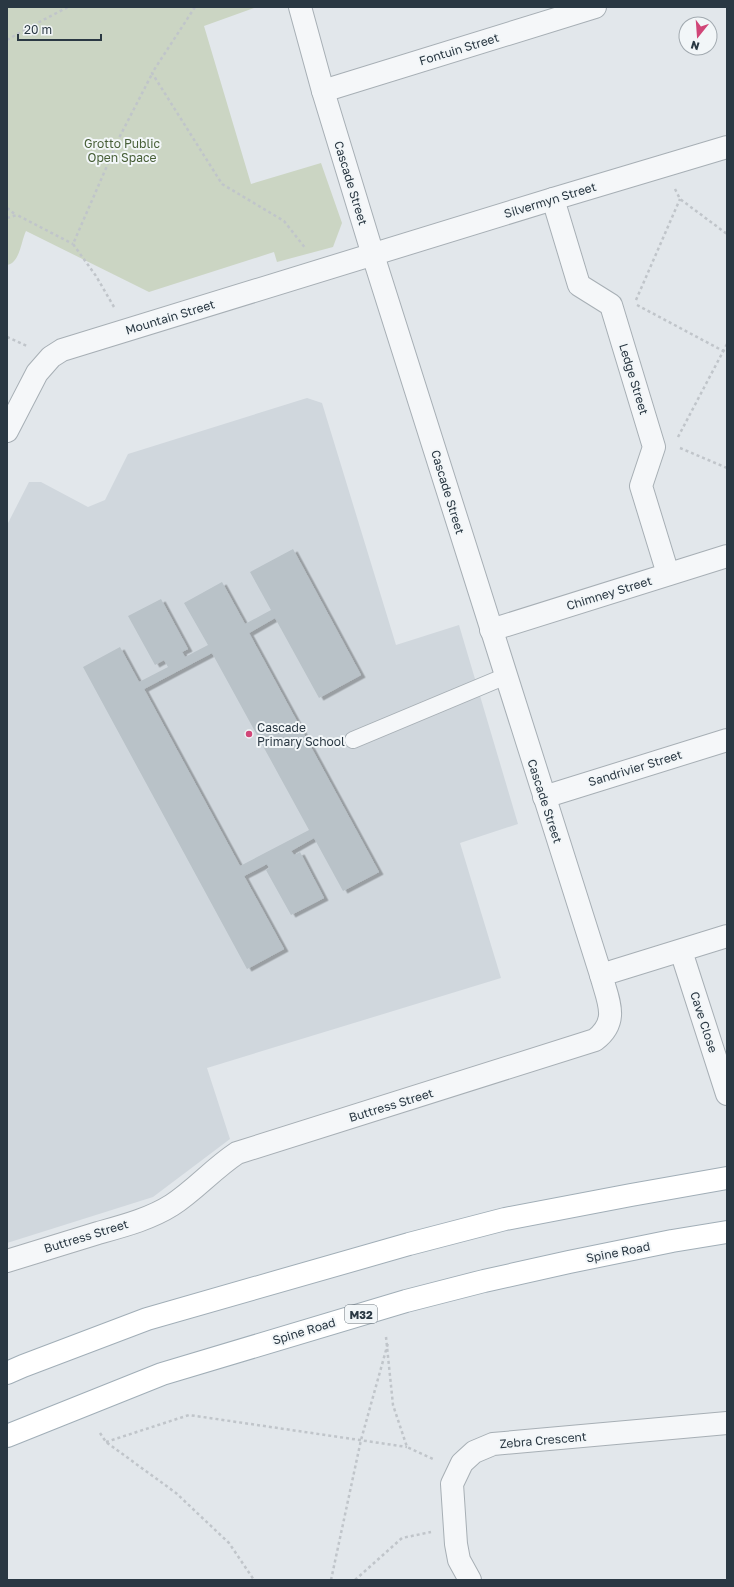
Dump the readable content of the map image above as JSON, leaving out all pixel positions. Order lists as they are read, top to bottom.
{
  "streets": {
    "main road": ["Spine Road", "M32"],
    "street": [
      "Fontuin Street",
      "Cascade Street",
      "Silvermyn Street",
      "Mountain Street",
      "Ledge Street",
      "Chimney Street",
      "Sandrivier Street",
      "Cave Close",
      "Buttress Street",
      "Zebra Crescent"
    ]
  },
  "crossings": [
    ["Fontuin Street", "Cascade Street"],
    ["Cascade Street", "Silvermyn Street"],
    ["Cascade Street", "Mountain Street"],
    ["Cascade Street", "Chimney Street"],
    ["Cascade Street", "Sandrivier Street"],
    ["Cascade Street", "Buttress Street"],
    ["Silvermyn Street", "Mountain Street"],
    ["Silvermyn Street", "Ledge Street"],
    ["Ledge Street", "Chimney Street"]
  ],
  "parks": ["Grotto Public Open Space"],
  "places": ["Cascade Primary School"],
  "scale_bar": "20 m",
  "north": "bottom"
}
